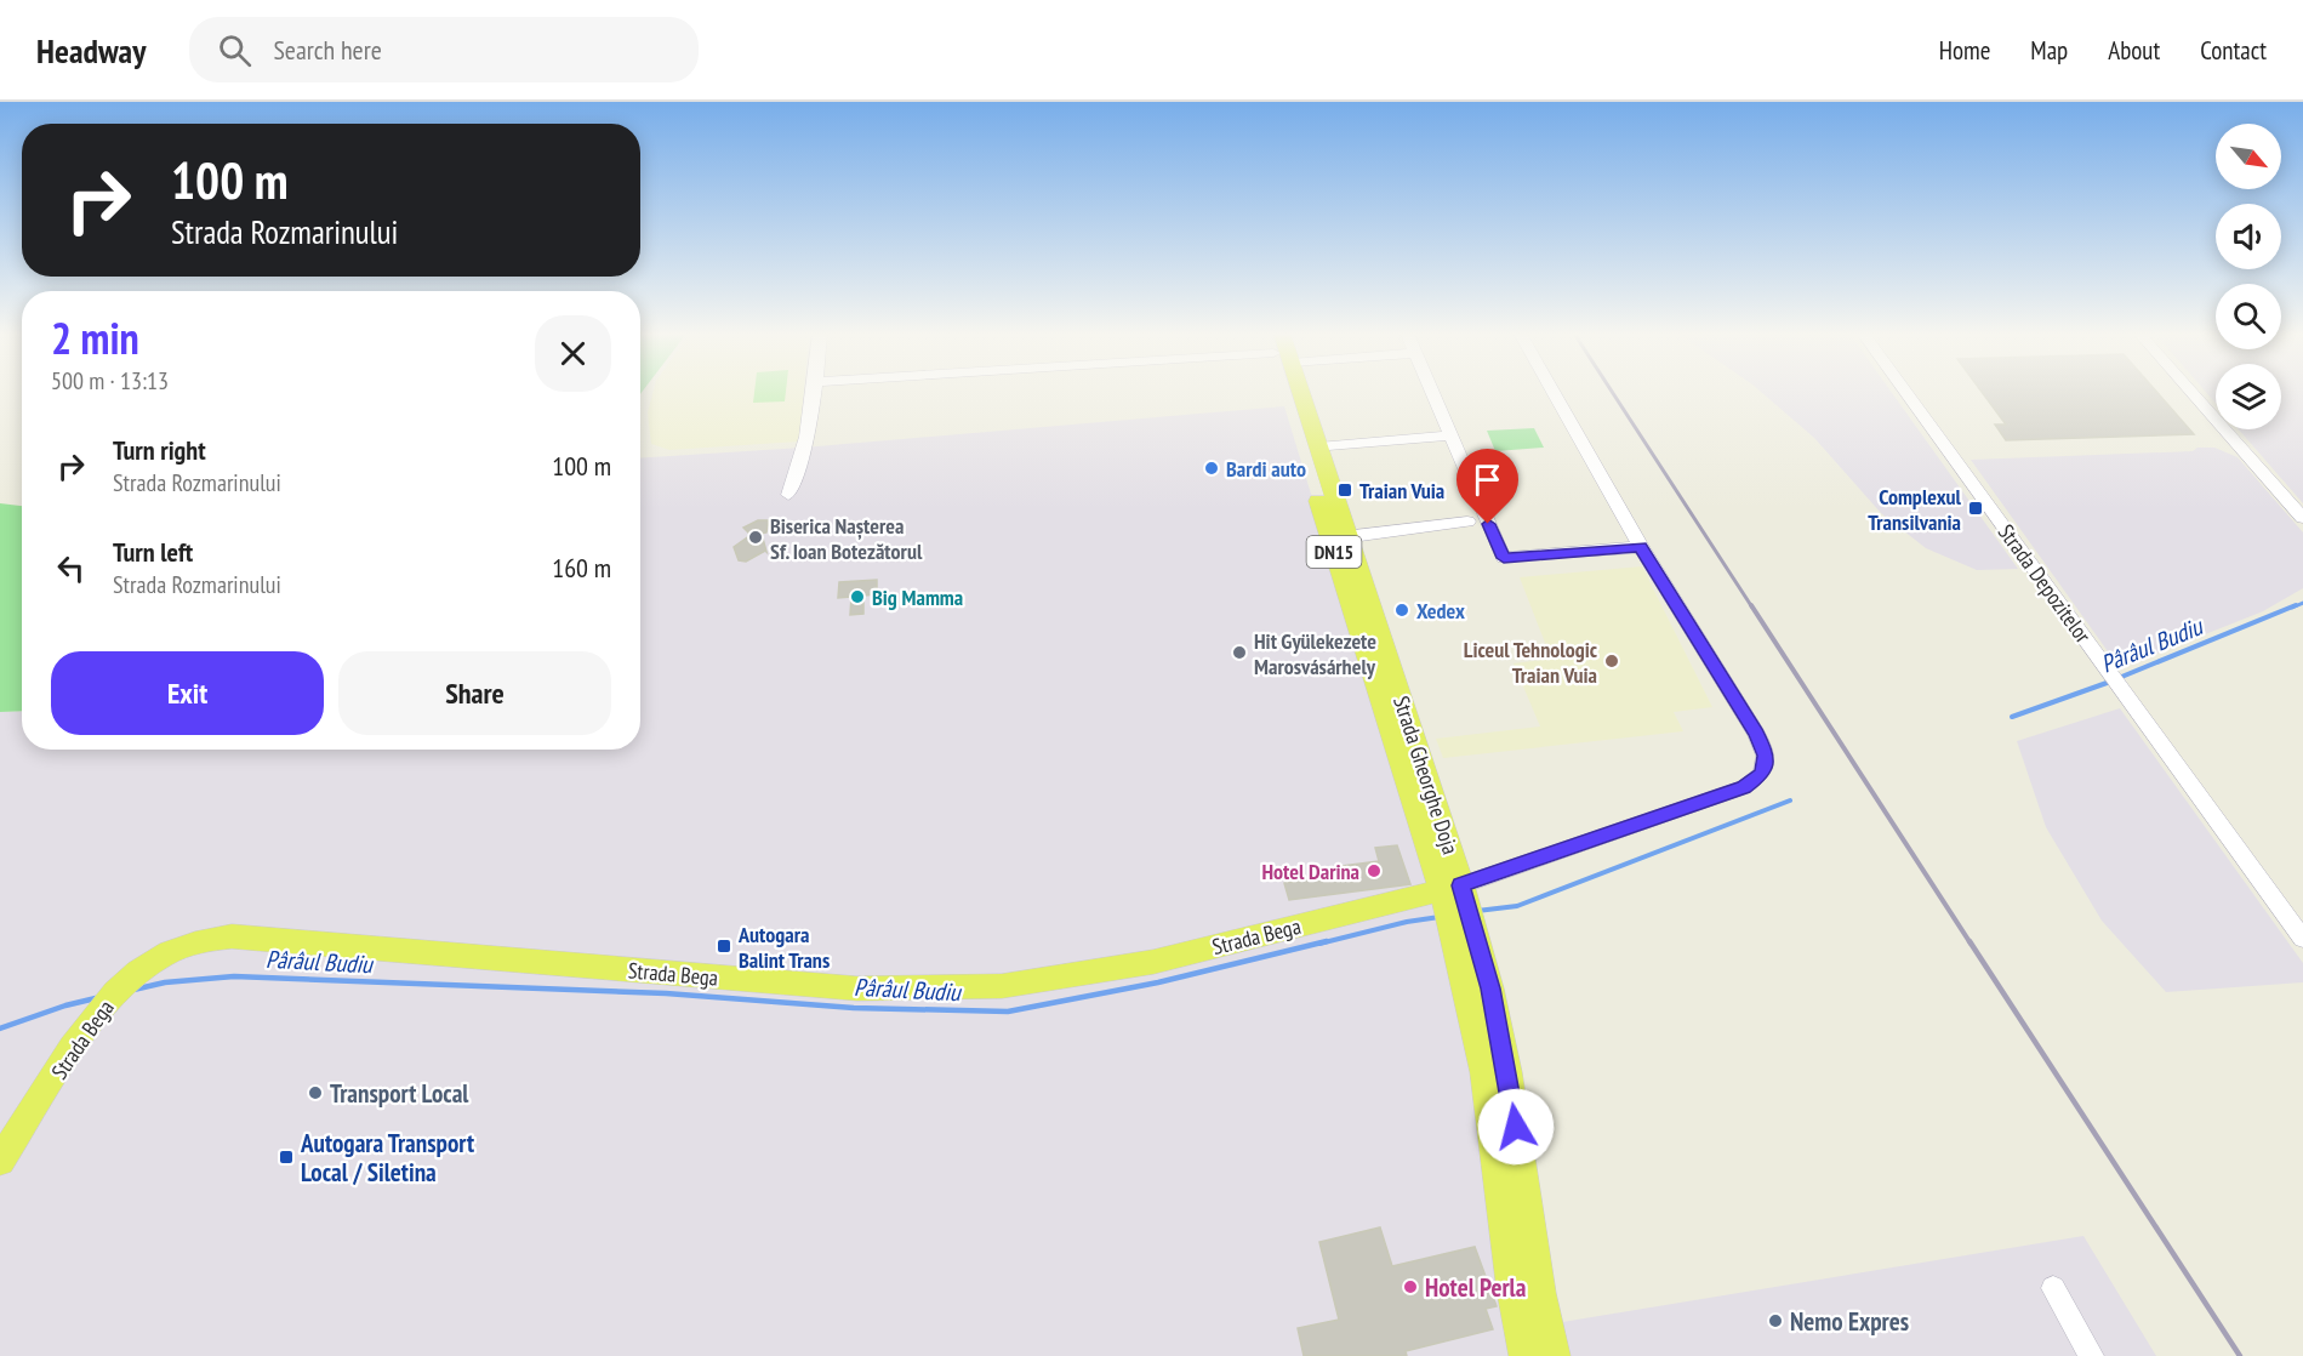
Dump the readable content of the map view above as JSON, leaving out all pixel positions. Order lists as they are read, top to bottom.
{
  "streets": {
    "main road": ["DN15", "Strada Gheorghe Doja", "Strada Bega"],
    "street": ["Strada Depozitelor"]
  },
  "crossings": [
    ["Strada Gheorghe Doja", "Strada Bega"]
  ],
  "water": ["Pârâul Budiu"],
  "places": {
    "other": [
      "Bardi auto",
      "Biserica Nașterea Sf. Ioan Botezătorul",
      "Big Mamma",
      "Xedex",
      "Hit Gyülekezete Marosvásárhely",
      "Liceul Tehnologic Traian Vuia",
      "Hotel Darina",
      "Transport Local",
      "Hotel Perla",
      "Nemo Expres"
    ],
    "transit": [
      "Traian Vuia",
      "Complexul Transilvania",
      "Autogara Balint Trans",
      "Autogara Transport Local / Siletina"
    ]
  },
  "north": "bottom right",
  "page": {
    "header": "Headway",
    "search": "Search here",
    "nav": [
      "Home",
      "Map",
      "About",
      "Contact"
    ],
    "turn": ["100 m", "Strada Rozmarinului"],
    "heading": ["2 min", "500 m · 13:13"],
    "list": [
      {
        "name": "Turn right",
        "note": "Strada Rozmarinului",
        "value": "100 m"
      },
      {
        "name": "Turn left",
        "note": "Strada Rozmarinului",
        "value": "160 m"
      }
    ],
    "buttons": ["Exit", "Share"]
  }
}
